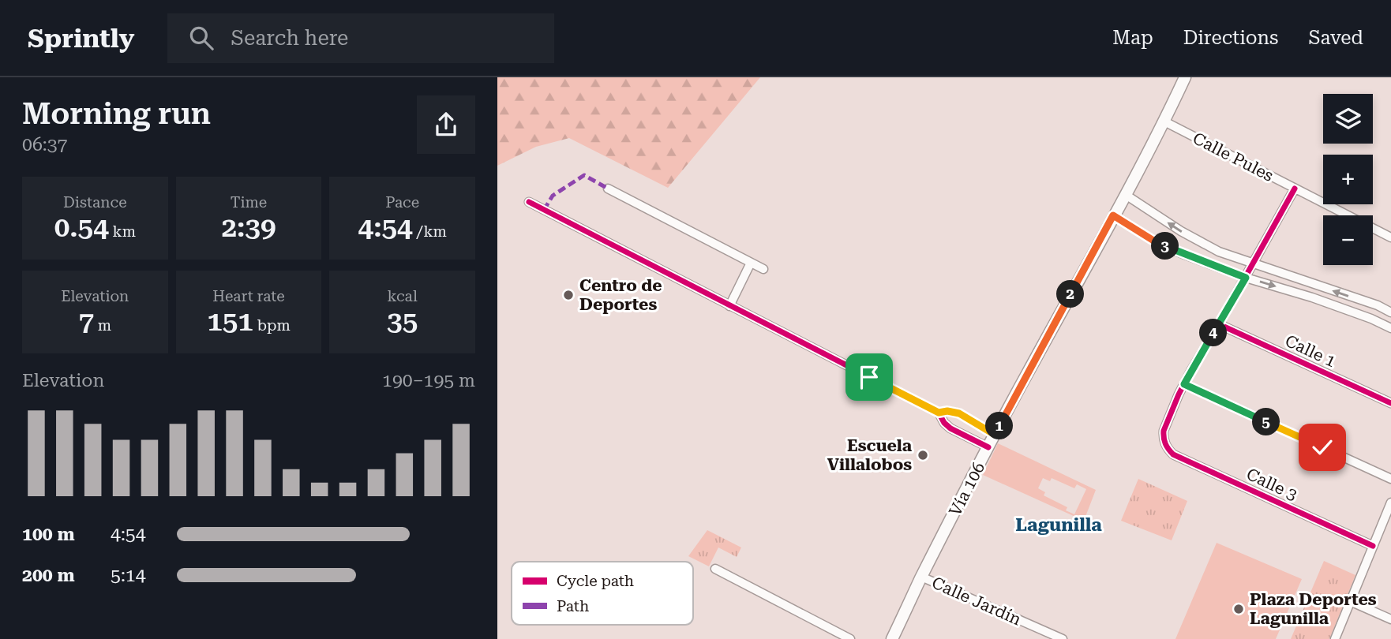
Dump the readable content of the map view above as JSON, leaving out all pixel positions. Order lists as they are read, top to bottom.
{
  "streets": {
    "main road": ["Vía 106"],
    "street": [
      "Calle Pules",
      "Calle 1",
      "Calle 3",
      "Calle Jardín"
    ]
  },
  "crossings": [
    ["Calle Pules", "Vía 106"],
    ["Vía 106", "Calle Jardín"]
  ],
  "districts": ["Lagunilla"],
  "places": ["Centro de Deportes", "Escuela Villalobos", "Plaza Deportes Lagunilla"],
  "legend": ["Cycle path", "Path"],
  "page": {
    "header": "Sprintly",
    "search": "Search here",
    "nav": ["Map", "Directions", "Saved"],
    "heading": ["Morning run", "06:37"],
    "map_buttons": ["+", "−"],
    "stats": [
      ["Distance", "0.54 km"],
      ["Time", "2:39"],
      ["Pace", "4:54 /km"],
      ["Elevation", "7 m"],
      ["Heart rate", "151 bpm"],
      ["kcal", "35"]
    ],
    "pins": [
      "3",
      "2",
      "4",
      "5",
      "1"
    ],
    "chart": ["Elevation", "190–195 m"],
    "list": [
      {
        "name": "100 m",
        "note": "4:54"
      },
      {
        "name": "200 m",
        "note": "5:14"
      }
    ]
  }
}
